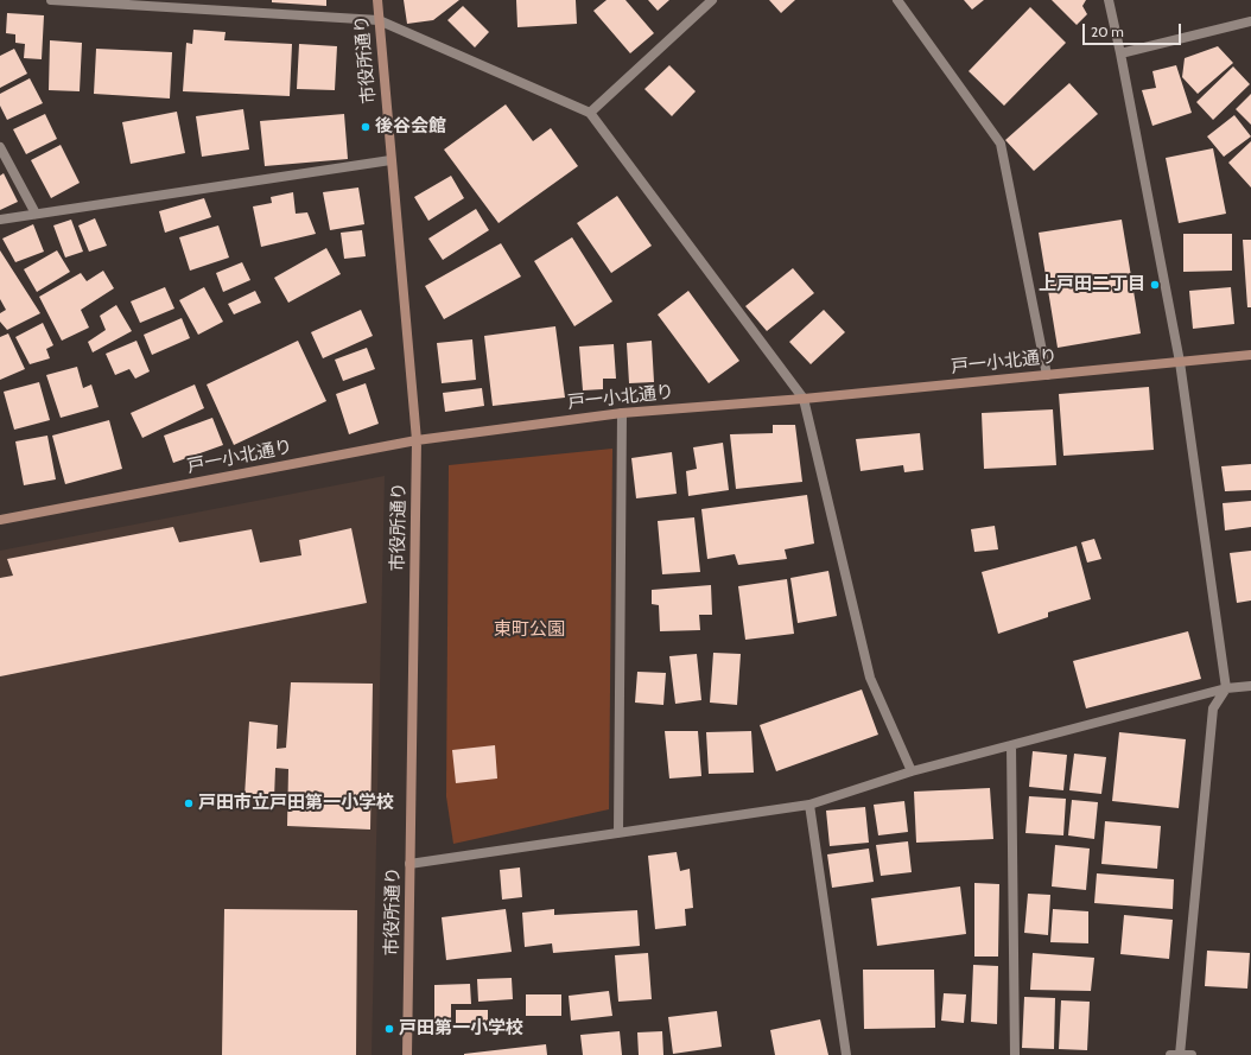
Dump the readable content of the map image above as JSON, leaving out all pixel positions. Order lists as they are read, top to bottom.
{
  "streets": {
    "street": ["市役所通り", "戸一小北通り"]
  },
  "crossings": [
    ["市役所通り", "戸一小北通り"]
  ],
  "parks": ["東町公園"],
  "places": [
    "後谷会館",
    "上戸田二丁目",
    "戸田市立戸田第一小学校",
    "戸田第一小学校"
  ],
  "scale_bar": "20 m"
}
